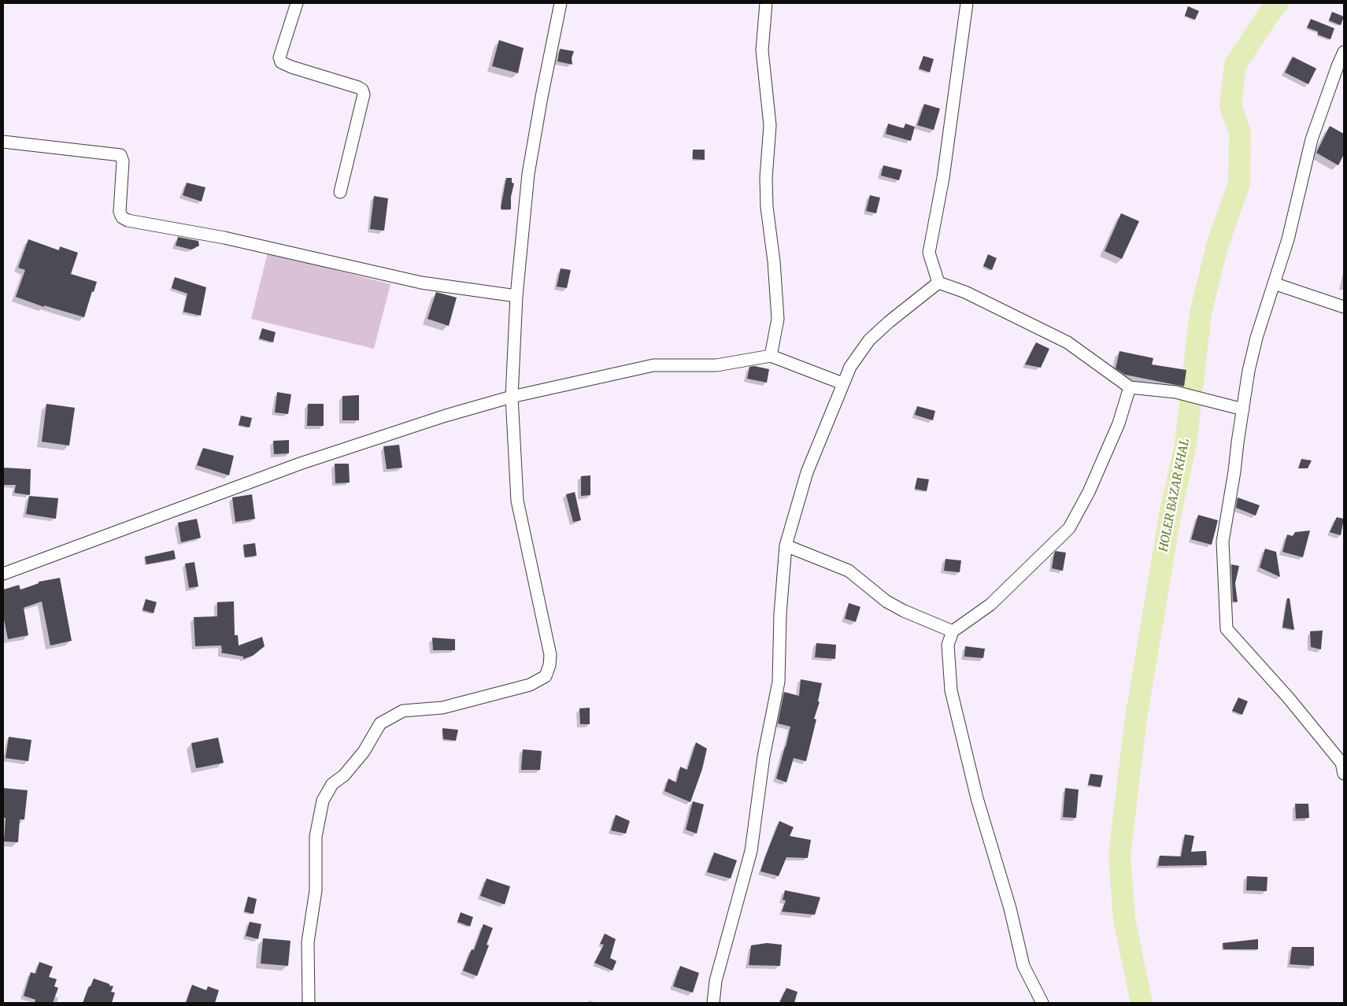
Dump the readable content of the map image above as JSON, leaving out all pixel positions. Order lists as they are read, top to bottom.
{
  "water": ["HOLER BAZAR KHAL"]
}
